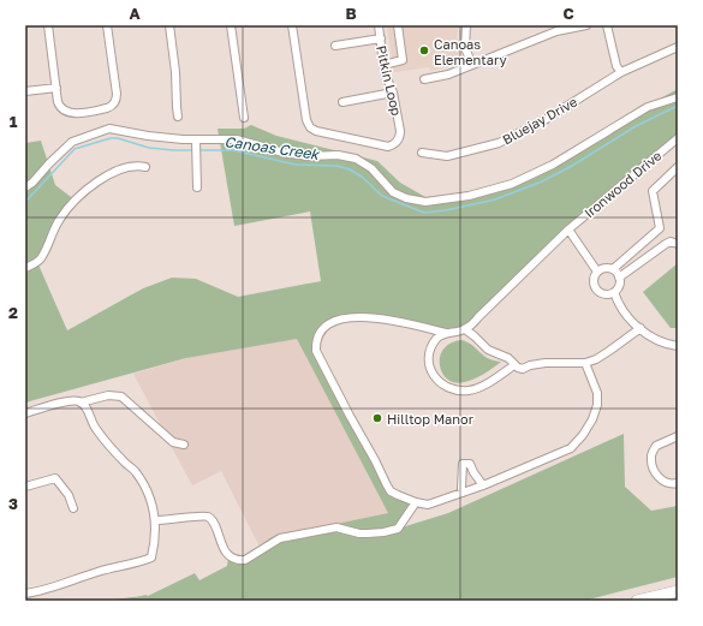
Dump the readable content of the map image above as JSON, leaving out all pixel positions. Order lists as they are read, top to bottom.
{
  "streets": {
    "street": ["Pitkin Loop", "Bluejay Drive", "Ironwood Drive"]
  },
  "water": ["Canoas Creek"],
  "places": ["Canoas Elementary", "Hilltop Manor"],
  "grid": {
    "columns": ["A", "B", "C"],
    "rows": ["1", "2", "3"]
  }
}
